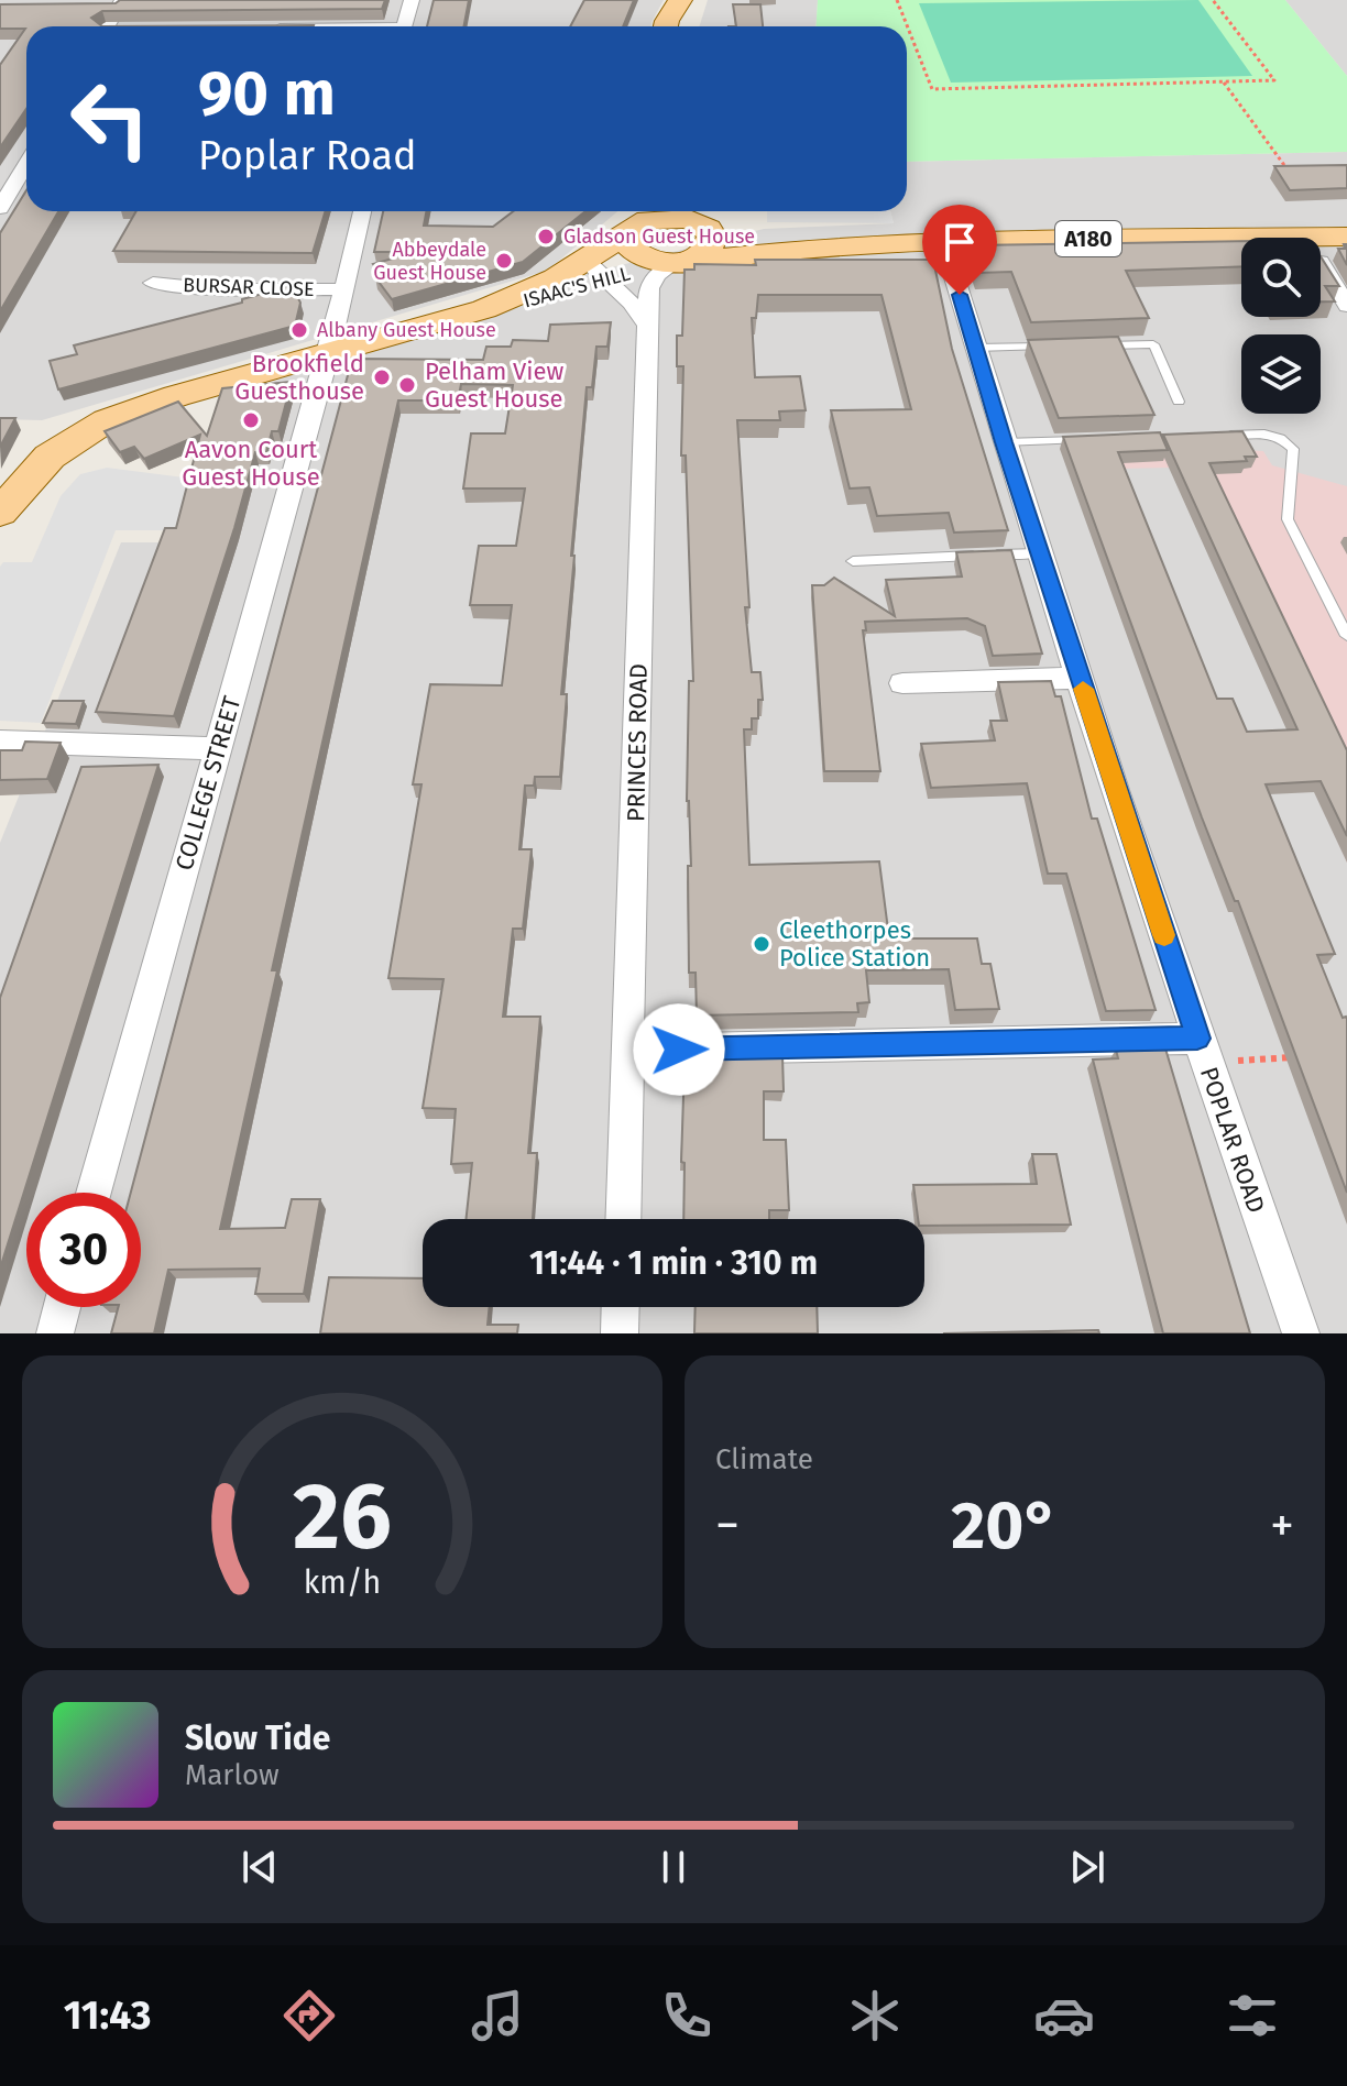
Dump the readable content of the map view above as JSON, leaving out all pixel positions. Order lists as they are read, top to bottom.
{
  "streets": {
    "main road": ["A180", "ISAAC'S HILL"],
    "street": [
      "BURSAR CLOSE",
      "PRINCES ROAD",
      "COLLEGE STREET",
      "POPLAR ROAD"
    ]
  },
  "crossings": [
    ["A180", "ISAAC'S HILL"],
    ["A180", "PRINCES ROAD"],
    ["A180", "POPLAR ROAD"],
    ["BURSAR CLOSE", "COLLEGE STREET"],
    ["ISAAC'S HILL", "PRINCES ROAD"],
    ["ISAAC'S HILL", "COLLEGE STREET"]
  ],
  "places": [
    "Gladson Guest House",
    "Abbeydale Guest House",
    "Albany Guest House",
    "Brookfield Guesthouse",
    "Pelham View Guest House",
    "Aavon Court Guest House",
    "Cleethorpes Police Station"
  ],
  "page": {
    "turn": ["90 m", "Poplar Road"],
    "limit": "30",
    "trip": "11:44 · 1 min · 310 m",
    "tile": "Climate",
    "heat": ["−", "20°", "+"],
    "song": ["Slow Tide", "Marlow"],
    "tabs": "11:43",
    "gauge": ["26", "km/h"]
  }
}
